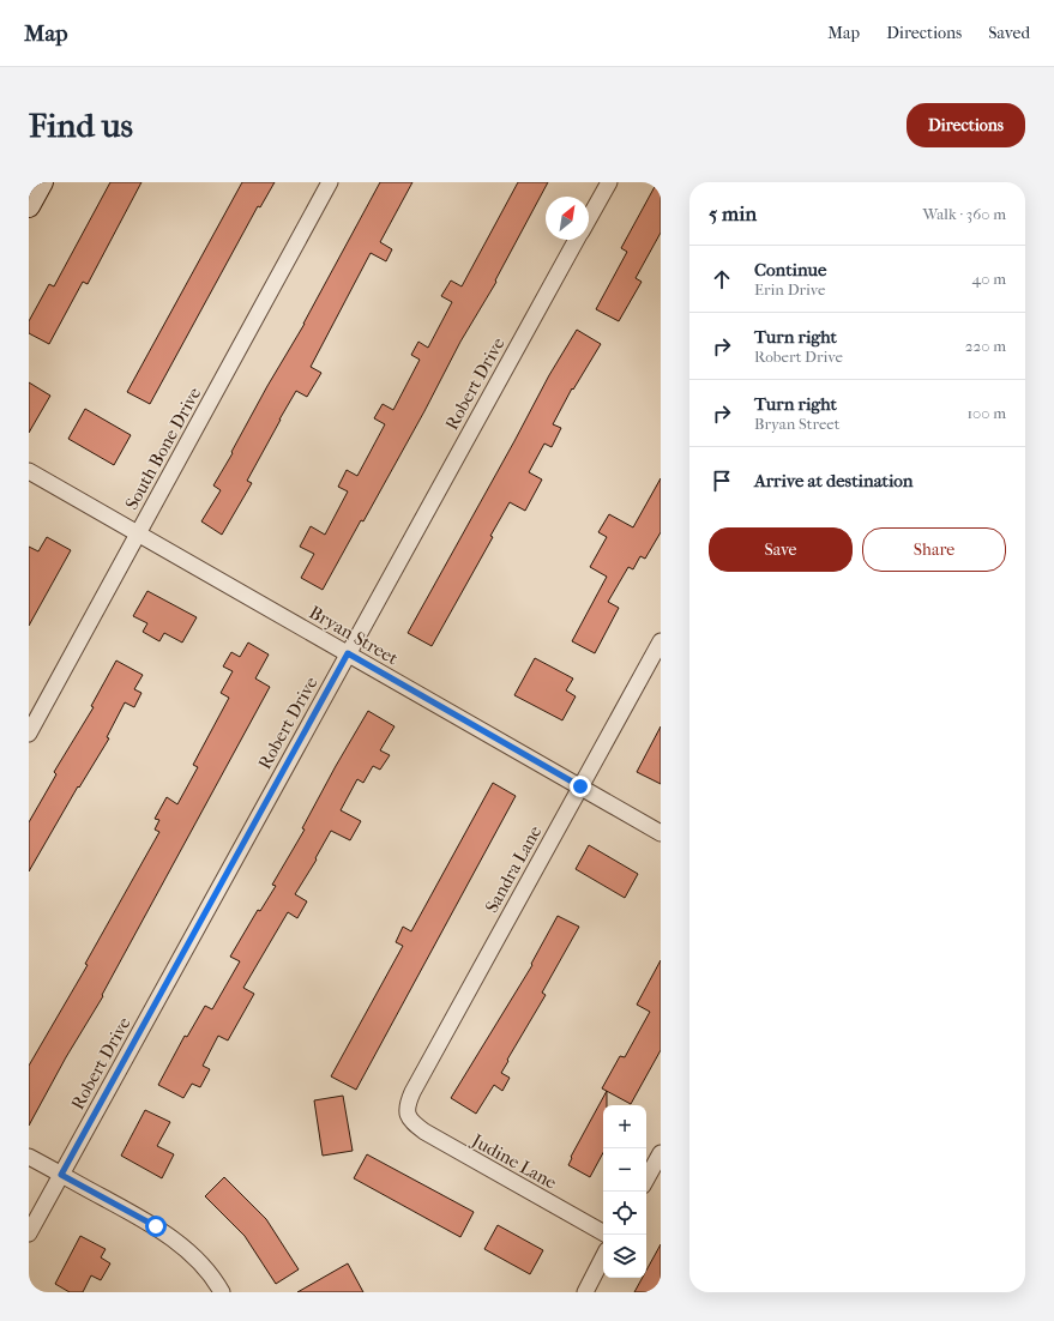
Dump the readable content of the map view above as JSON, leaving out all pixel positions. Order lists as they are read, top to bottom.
{
  "streets": {
    "street": [
      "Robert Drive",
      "South Bone Drive",
      "Bryan Street",
      "Sandra Lane",
      "Judine Lane"
    ]
  },
  "crossings": [
    ["Robert Drive", "Bryan Street"],
    ["South Bone Drive", "Bryan Street"],
    ["Bryan Street", "Sandra Lane"],
    ["Sandra Lane", "Judine Lane"]
  ],
  "north": "top right",
  "page": {
    "header": "Map",
    "nav": ["Map", "Directions", "Saved"],
    "buttons": [
      "Directions",
      ["Save", "Share"]
    ],
    "title": "Find us",
    "heading": ["5 min", "Walk · 360 m"],
    "list": [
      ["Continue", "Erin Drive", "40 m"],
      ["Turn right", "Robert Drive", "220 m"],
      ["Turn right", "Bryan Street", "100 m"],
      "Arrive at destination"
    ],
    "map_buttons": ["+", "−"]
  }
}
